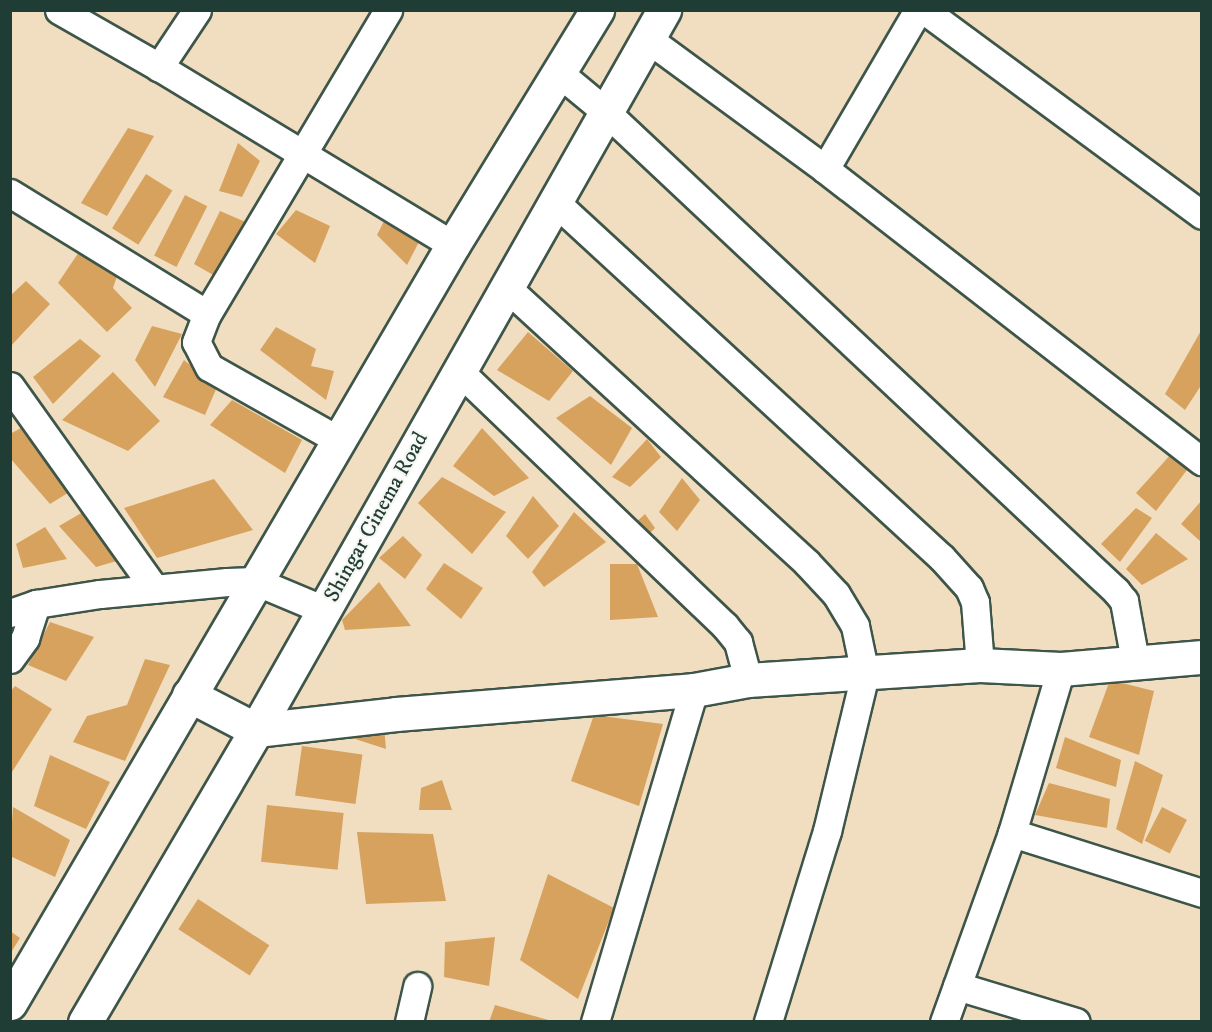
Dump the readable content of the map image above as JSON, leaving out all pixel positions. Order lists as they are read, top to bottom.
{
  "streets": {
    "street": ["Shingar Cinema Road"]
  }
}
